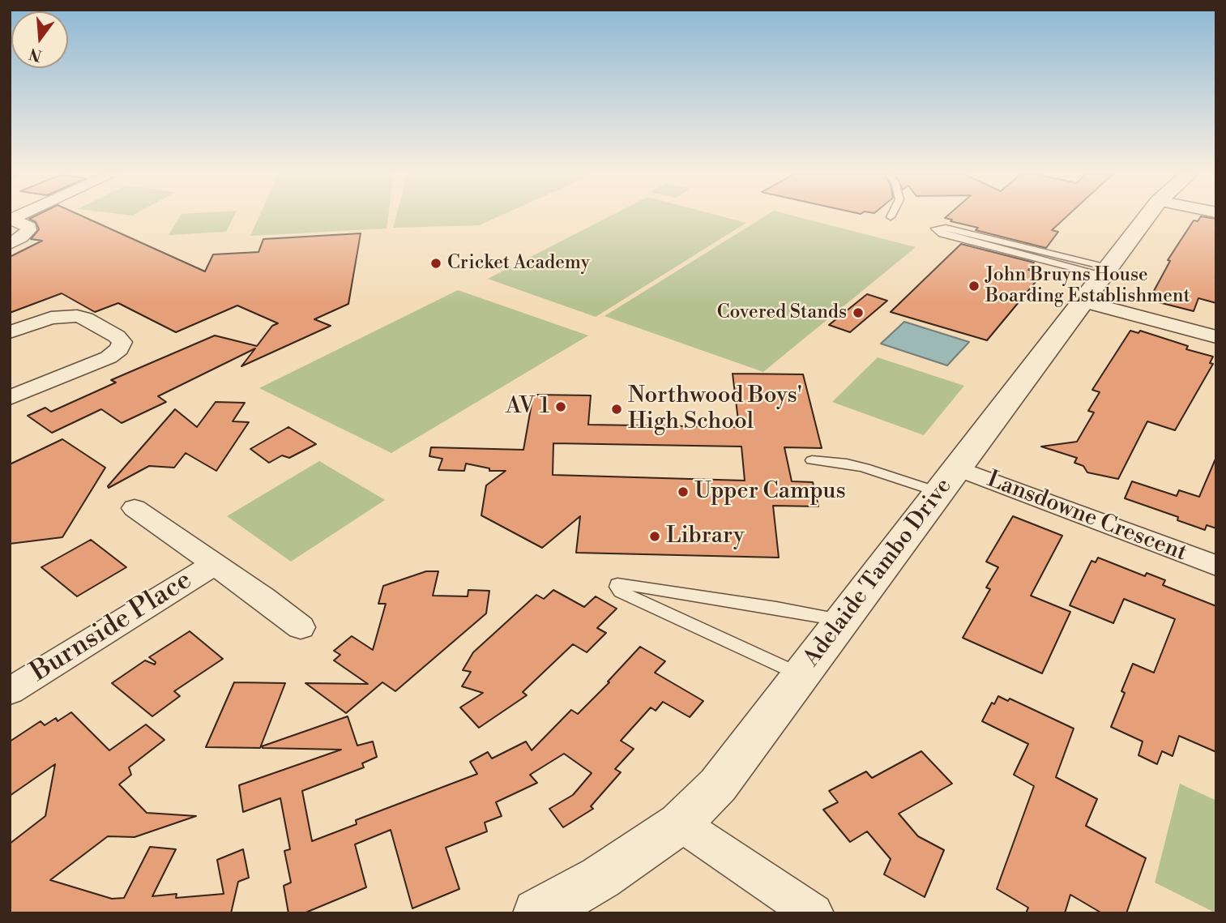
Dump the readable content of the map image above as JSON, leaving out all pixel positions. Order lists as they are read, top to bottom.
{
  "streets": {
    "street": ["Lansdowne Crescent", "Adelaide Tambo Drive", "Burnside Place"]
  },
  "crossings": [
    ["Lansdowne Crescent", "Adelaide Tambo Drive"]
  ],
  "places": [
    "Cricket Academy",
    "John Bruyns House Boarding Establishment",
    "Covered Stands",
    "AV 1",
    "Northwood Boys' High School",
    "Upper Campus",
    "Library"
  ],
  "north": "bottom"
}
